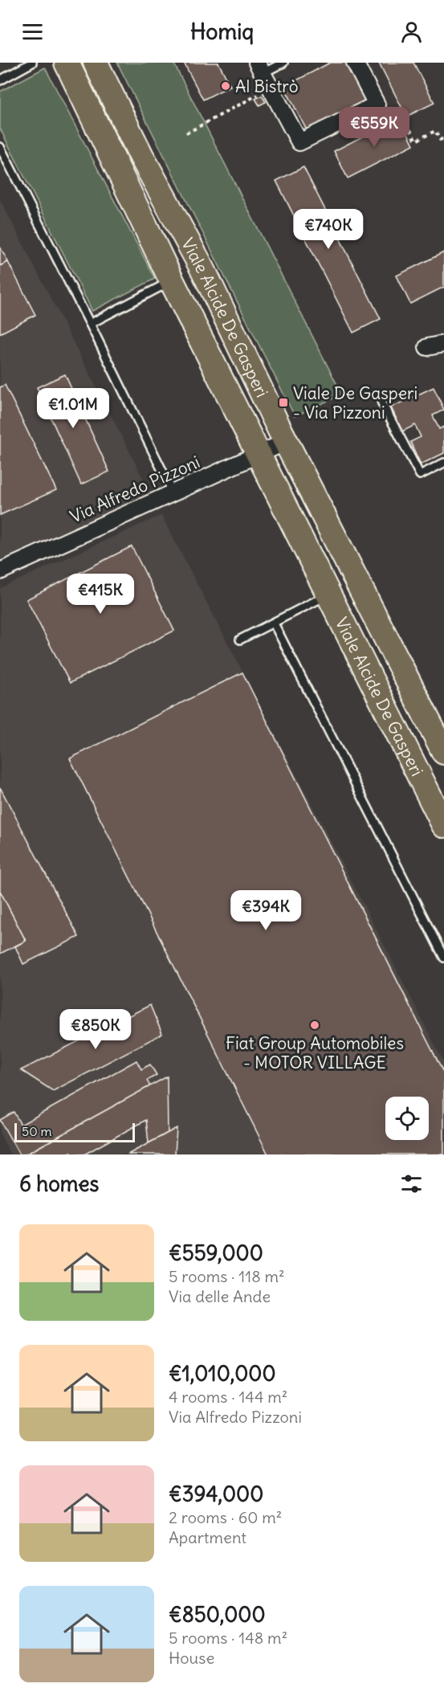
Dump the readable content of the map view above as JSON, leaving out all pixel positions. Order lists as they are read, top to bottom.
{
  "streets": {
    "main road": ["Viale Alcide De Gasperi"],
    "street": ["Via Alfredo Pizzoni"]
  },
  "crossings": [
    ["Viale Alcide De Gasperi", "Via Alfredo Pizzoni"]
  ],
  "places": {
    "other": ["Al Bistrò", "Fiat Group Automobiles - MOTOR VILLAGE"],
    "transit": ["Viale De Gasperi - Via Pizzoni"]
  },
  "scale_bar": "50 m",
  "page": {
    "header": "Homiq",
    "price": [
      "€559K",
      "€740K",
      "€1.01M",
      "€415K",
      "€394K",
      "€850K"
    ],
    "scale": "50 m",
    "heading": "6 homes",
    "list": [
      {
        "name": "€559,000",
        "note": "5 rooms · 118 m² · Via delle Ande"
      },
      {
        "name": "€1,010,000",
        "note": "4 rooms · 144 m² · Via Alfredo Pizzoni"
      },
      {
        "name": "€394,000",
        "note": "2 rooms · 60 m² · Apartment"
      },
      {
        "name": "€850,000",
        "note": "5 rooms · 148 m² · House"
      }
    ]
  }
}
